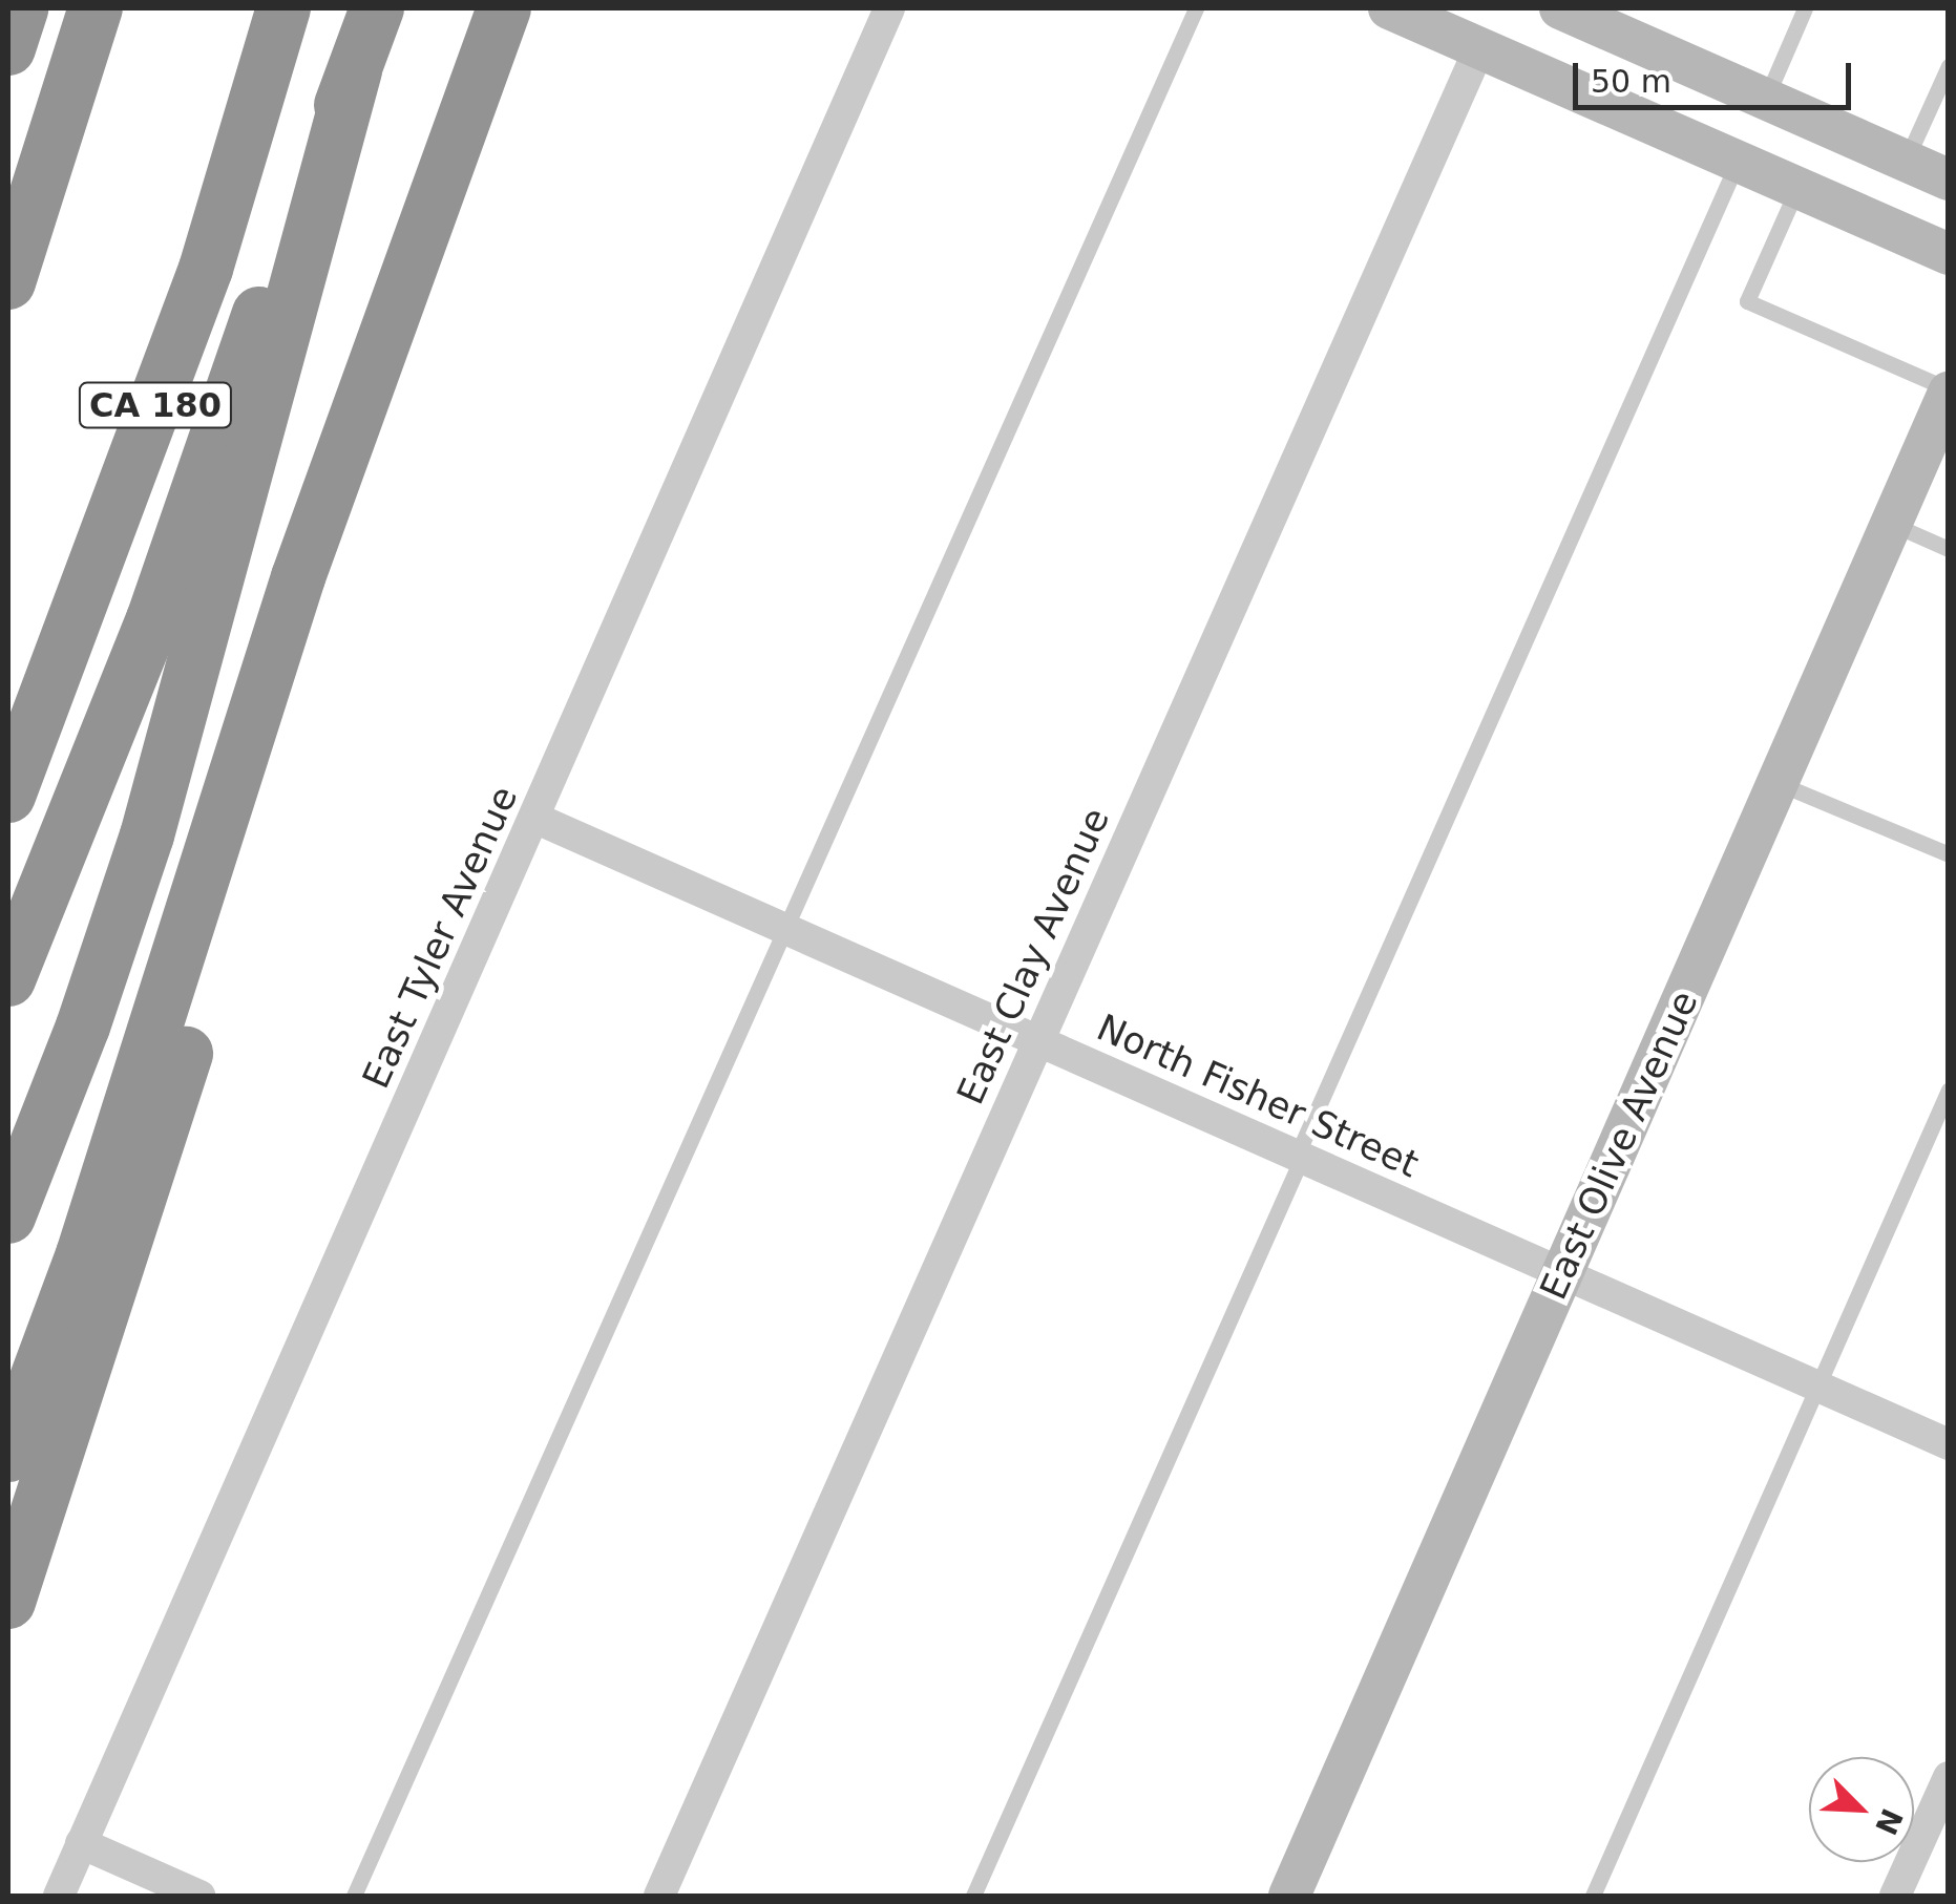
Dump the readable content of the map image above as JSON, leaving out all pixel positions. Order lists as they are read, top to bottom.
{
  "streets": {
    "highway": ["CA 180"],
    "main road": ["East Olive Avenue"],
    "street": ["East Tyler Avenue", "East Clay Avenue", "North Fisher Street"]
  },
  "crossings": [
    ["East Tyler Avenue", "North Fisher Street"],
    ["East Clay Avenue", "North Fisher Street"],
    ["North Fisher Street", "East Olive Avenue"]
  ],
  "scale_bar": "50 m",
  "north": "bottom right"
}
